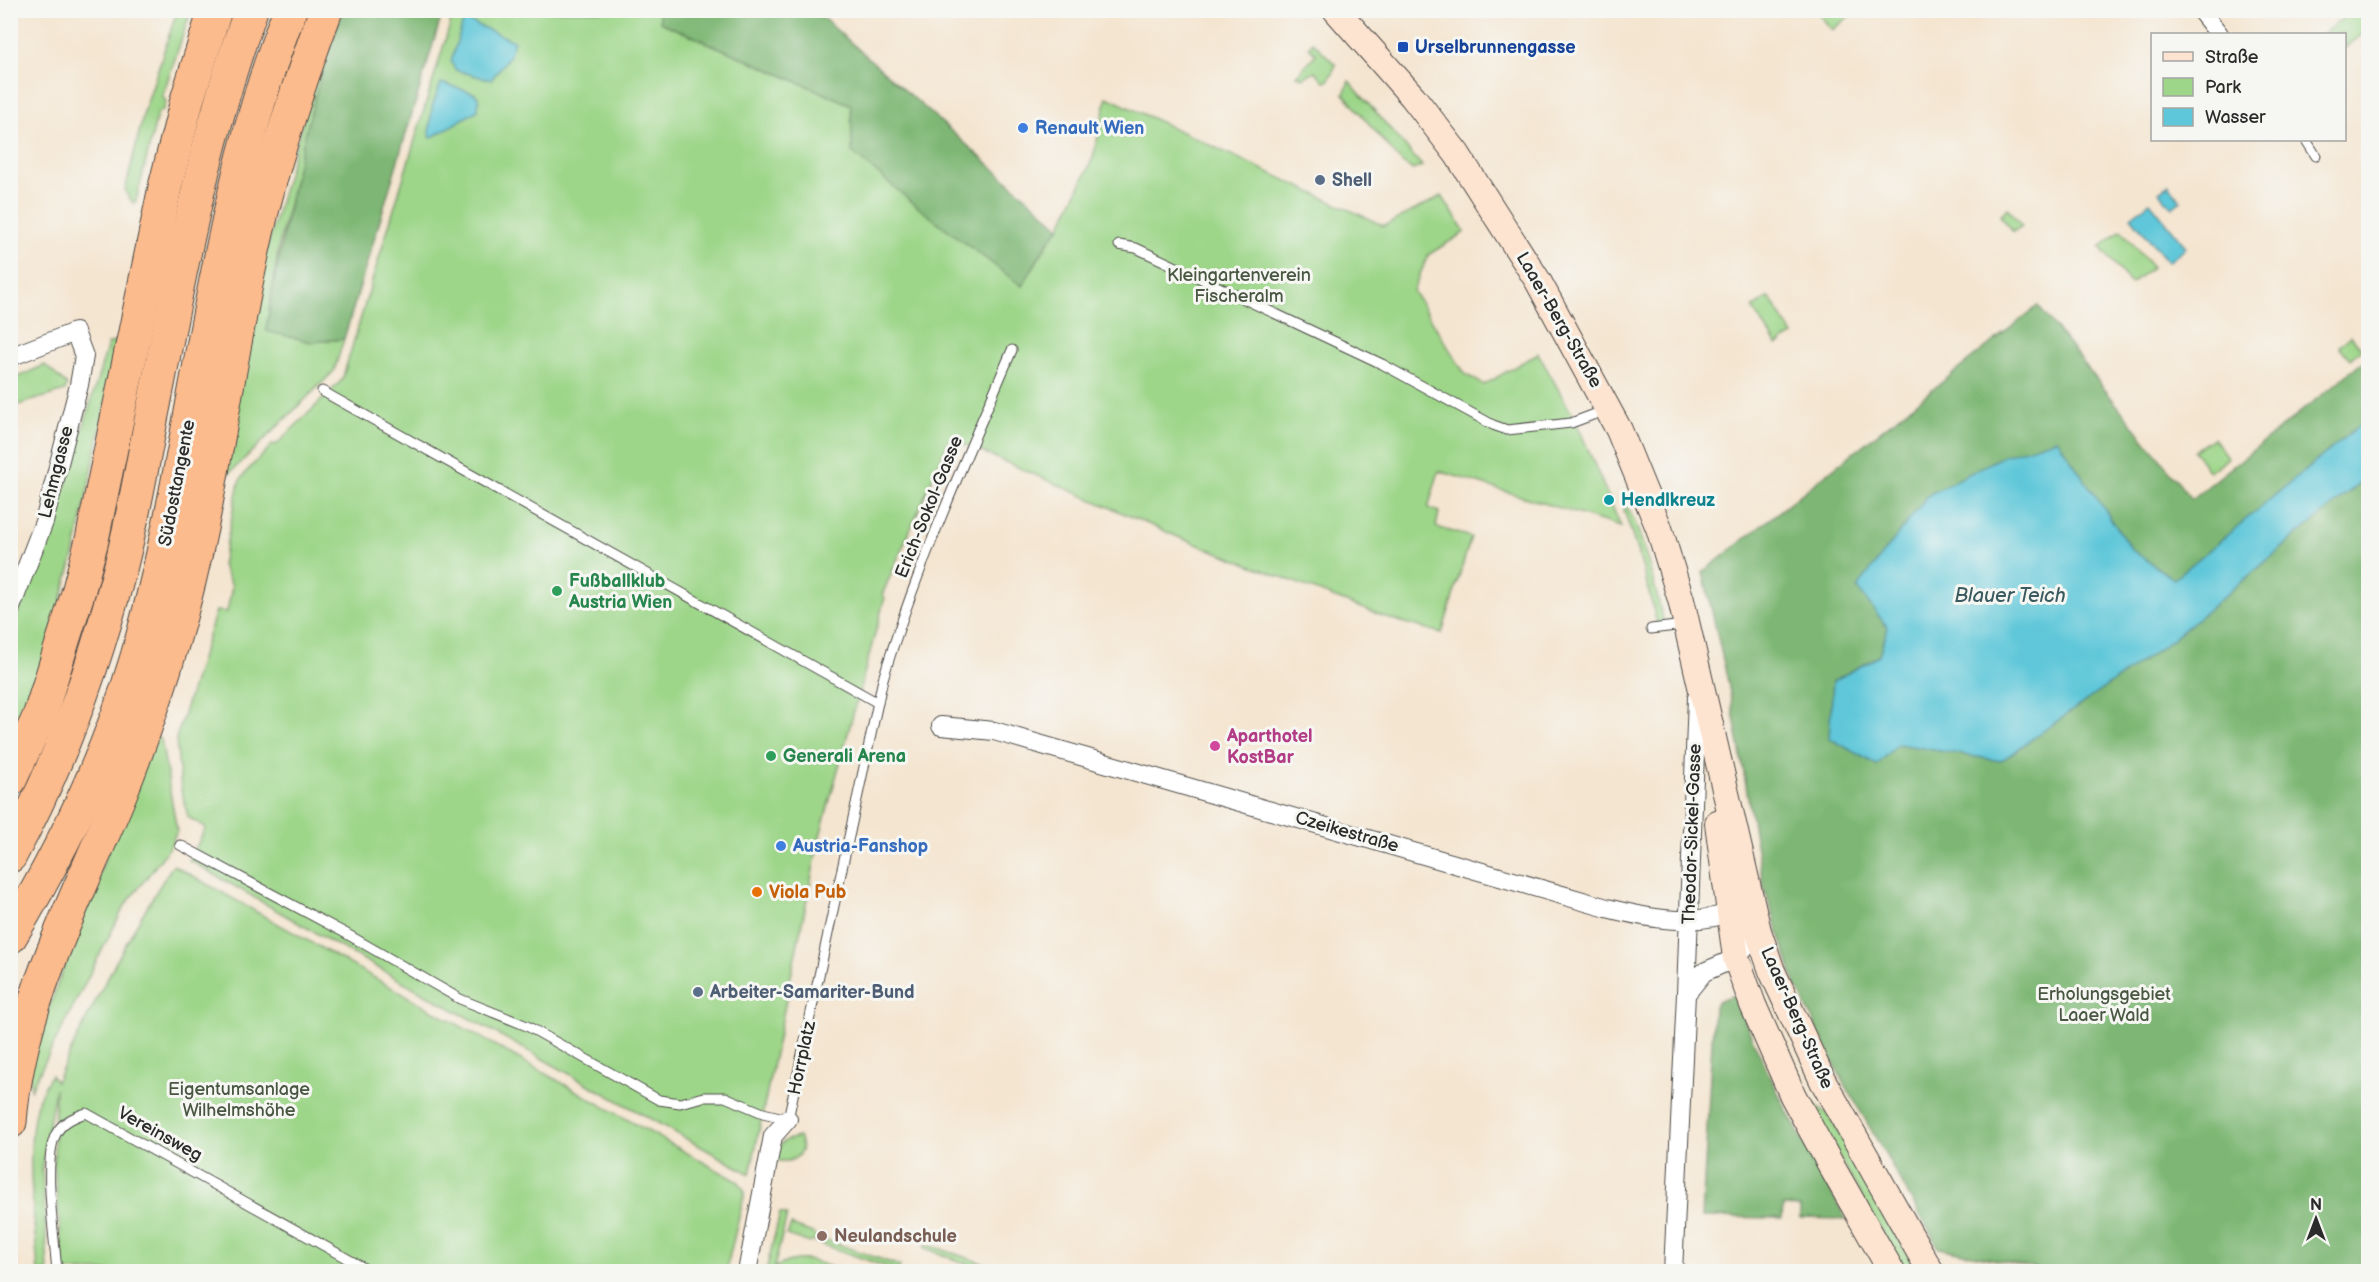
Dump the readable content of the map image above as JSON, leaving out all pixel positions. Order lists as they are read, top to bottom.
{
  "streets": {
    "highway": ["Südosttangente"],
    "main road": ["Laaer-Berg-Straße"],
    "street": [
      "Lehmgasse",
      "Czeikestraße",
      "Theodor-Sickel-Gasse",
      "Horrplatz"
    ],
    "lane": ["Erich-Sokol-Gasse", "Vereinsweg"]
  },
  "crossings": [
    ["Laaer-Berg-Straße", "Czeikestraße"],
    ["Laaer-Berg-Straße", "Theodor-Sickel-Gasse"],
    ["Erich-Sokol-Gasse", "Horrplatz"],
    ["Czeikestraße", "Theodor-Sickel-Gasse"]
  ],
  "water": ["Blauer Teich"],
  "parks": ["Kleingartenverein Fischeralm", "Erholungsgebiet Laaer Wald", "Eigentumsanlage Wilhelmshöhe"],
  "places": {
    "transit": ["Urselbrunnengasse"],
    "other": [
      "Renault Wien",
      "Shell",
      "Hendlkreuz",
      "Fußballklub Austria Wien",
      "Aparthotel KostBar",
      "Generali Arena",
      "Austria-Fanshop",
      "Viola Pub",
      "Arbeiter-Samariter-Bund",
      "Neulandschule"
    ]
  },
  "legend": ["Straße", "Park", "Wasser"],
  "north": "top"
}
